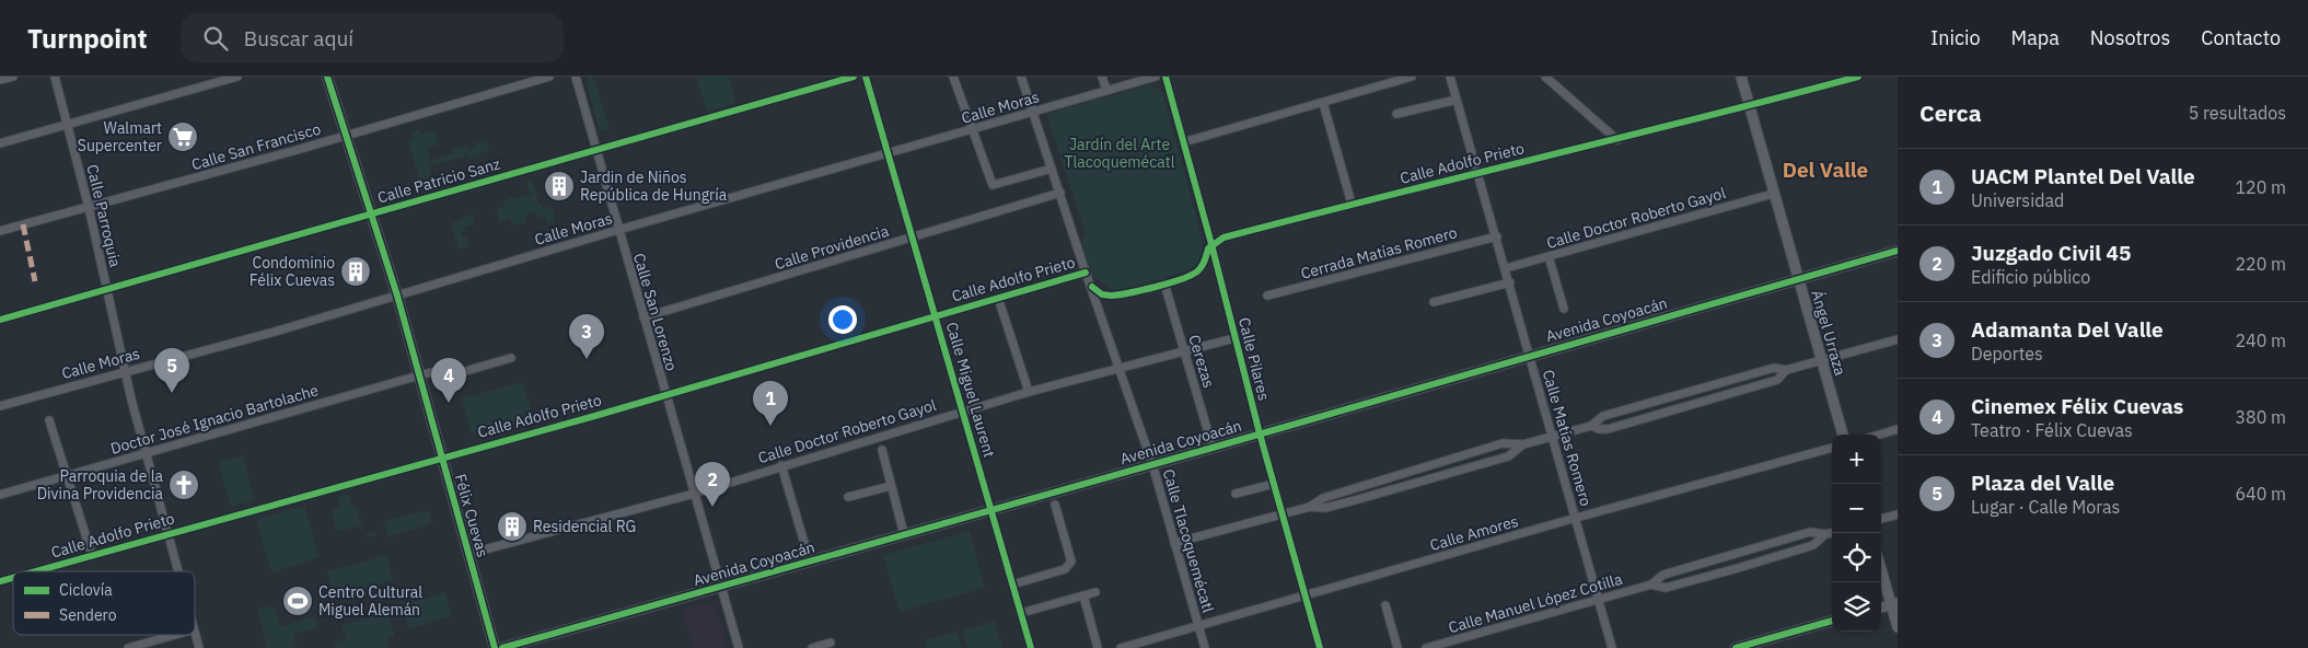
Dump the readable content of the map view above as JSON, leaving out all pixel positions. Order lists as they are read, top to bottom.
{
  "streets": {
    "main road": ["Avenida Coyoacán", "Ángel Urraza", "Félix Cuevas"],
    "street": [
      "Calle Moras",
      "Calle San Francisco",
      "Calle Adolfo Prieto",
      "Calle Patricio Sanz",
      "Calle Parroquia",
      "Calle Doctor Roberto Gayol",
      "Calle Providencia",
      "Cerrada Matías Romero",
      "Calle San Lorenzo",
      "Calle Pilares",
      "Cerezas",
      "Calle Miguel Laurent",
      "Doctor José Ignacio Bartolache",
      "Calle Matías Romero",
      "Calle Amores",
      "Calle Tlacoquemécatl",
      "Calle Manuel López Cotilla"
    ]
  },
  "crossings": [
    ["Calle Moras", "Calle Parroquia"],
    ["Calle Moras", "Calle San Lorenzo"],
    ["Calle Moras", "Calle Miguel Laurent"],
    ["Calle Moras", "Félix Cuevas"],
    ["Calle Moras", "Calle Tlacoquemécatl"],
    ["Calle San Francisco", "Calle Parroquia"],
    ["Calle San Francisco", "Félix Cuevas"],
    ["Calle Adolfo Prieto", "Calle Parroquia"],
    ["Calle Adolfo Prieto", "Calle San Lorenzo"],
    ["Calle Adolfo Prieto", "Ángel Urraza"],
    ["Calle Adolfo Prieto", "Calle Pilares"],
    ["Calle Adolfo Prieto", "Calle Miguel Laurent"],
    ["Calle Adolfo Prieto", "Calle Matías Romero"],
    ["Calle Adolfo Prieto", "Félix Cuevas"],
    ["Calle Adolfo Prieto", "Calle Tlacoquemécatl"],
    ["Calle Patricio Sanz", "Calle Parroquia"],
    ["Calle Patricio Sanz", "Calle San Lorenzo"],
    ["Calle Patricio Sanz", "Félix Cuevas"],
    ["Calle Parroquia", "Doctor José Ignacio Bartolache"],
    ["Calle Doctor Roberto Gayol", "Calle San Lorenzo"],
    ["Calle Doctor Roberto Gayol", "Ángel Urraza"],
    ["Calle Doctor Roberto Gayol", "Calle Pilares"],
    ["Calle Doctor Roberto Gayol", "Cerezas"],
    ["Calle Doctor Roberto Gayol", "Calle Miguel Laurent"],
    ["Calle Doctor Roberto Gayol", "Calle Matías Romero"],
    ["Calle Doctor Roberto Gayol", "Félix Cuevas"],
    ["Calle Doctor Roberto Gayol", "Calle Tlacoquemécatl"],
    ["Calle Providencia", "Calle San Lorenzo"],
    ["Calle Providencia", "Calle Miguel Laurent"],
    ["Calle Providencia", "Calle Tlacoquemécatl"],
    ["Cerrada Matías Romero", "Calle Matías Romero"],
    ["Calle San Lorenzo", "Avenida Coyoacán"],
    ["Avenida Coyoacán", "Ángel Urraza"],
    ["Avenida Coyoacán", "Calle Pilares"],
    ["Avenida Coyoacán", "Cerezas"],
    ["Avenida Coyoacán", "Calle Miguel Laurent"],
    ["Avenida Coyoacán", "Calle Matías Romero"],
    ["Avenida Coyoacán", "Calle Tlacoquemécatl"],
    ["Calle Pilares", "Calle Amores"],
    ["Doctor José Ignacio Bartolache", "Félix Cuevas"],
    ["Calle Matías Romero", "Calle Amores"],
    ["Calle Matías Romero", "Calle Manuel López Cotilla"],
    ["Calle Amores", "Calle Tlacoquemécatl"]
  ],
  "districts": ["Del Valle"],
  "parks": ["Jardín del Arte Tlacoquemécatl"],
  "places": {
    "supermarket": ["Walmart Supercenter"],
    "building": ["Jardin de Niños República de Hungría", "Condominio Félix Cuevas", "Residencial RG"],
    "church": ["Parroquia de la Divina Providencia"],
    "sports": ["Centro Cultural Miguel Alemán"]
  },
  "legend": ["Ciclovía", "Sendero"],
  "page": {
    "header": "Turnpoint",
    "search": "Buscar aquí",
    "nav": [
      "Inicio",
      "Mapa",
      "Nosotros",
      "Contacto"
    ],
    "heading": ["Cerca", "5 resultados"],
    "list": [
      {
        "mark": "1",
        "name": "UACM Plantel Del Valle",
        "note": "Universidad",
        "value": "120 m"
      },
      {
        "mark": "2",
        "name": "Juzgado Civil 45",
        "note": "Edificio público",
        "value": "220 m"
      },
      {
        "mark": "3",
        "name": "Adamanta Del Valle",
        "note": "Deportes",
        "value": "240 m"
      },
      {
        "mark": "4",
        "name": "Cinemex Félix Cuevas",
        "note": "Teatro · Félix Cuevas",
        "value": "380 m"
      },
      {
        "mark": "5",
        "name": "Plaza del Valle",
        "note": "Lugar · Calle Moras",
        "value": "640 m"
      }
    ],
    "pins": [
      "3",
      "5",
      "4",
      "1",
      "2"
    ],
    "map_buttons": ["+", "−"]
  }
}
